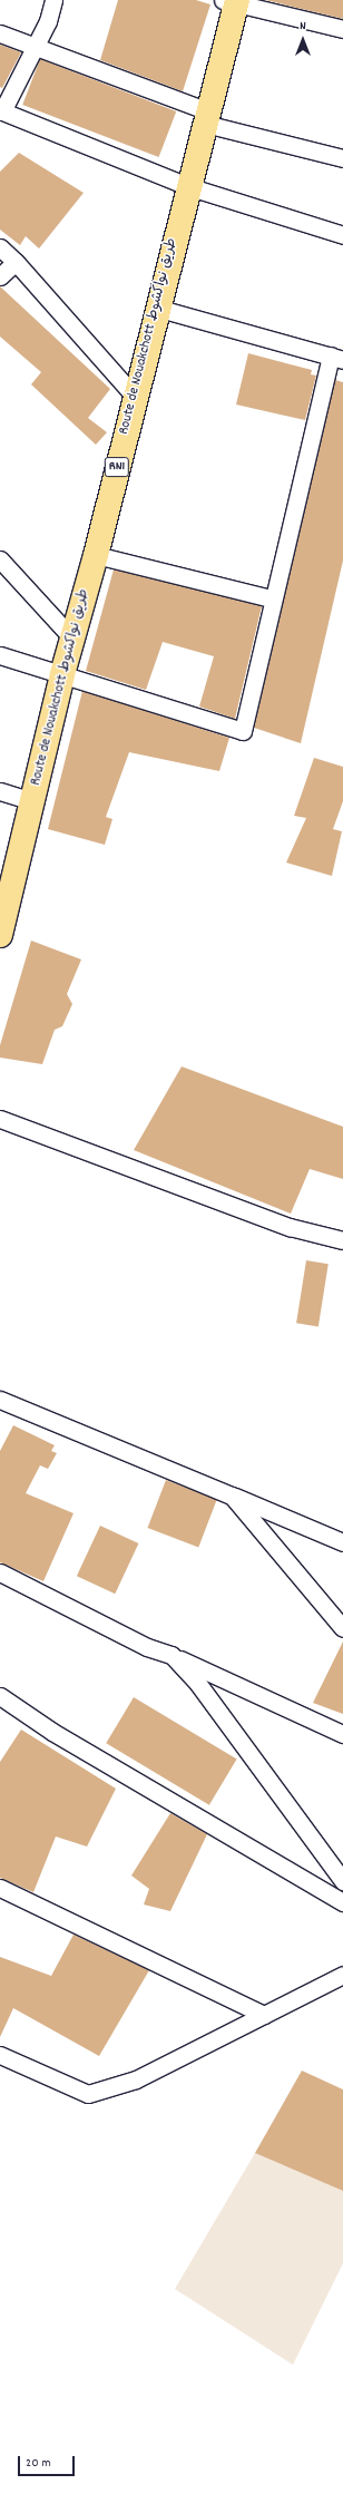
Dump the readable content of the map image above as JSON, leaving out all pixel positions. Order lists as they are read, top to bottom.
{
  "streets": {
    "highway": ["Route de Nouakchott طريق نواكشوط", "RN1"]
  },
  "scale_bar": "20 m",
  "north": "top"
}
